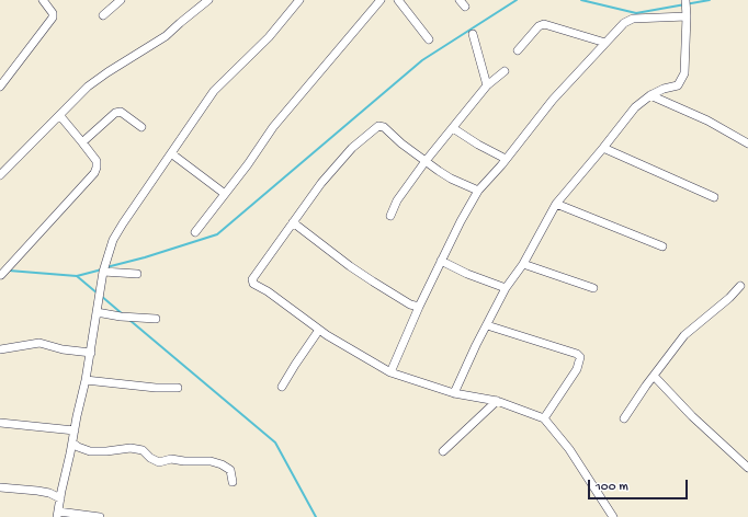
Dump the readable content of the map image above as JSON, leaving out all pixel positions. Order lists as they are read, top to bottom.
{
  "scale_bar": "100 m"
}
